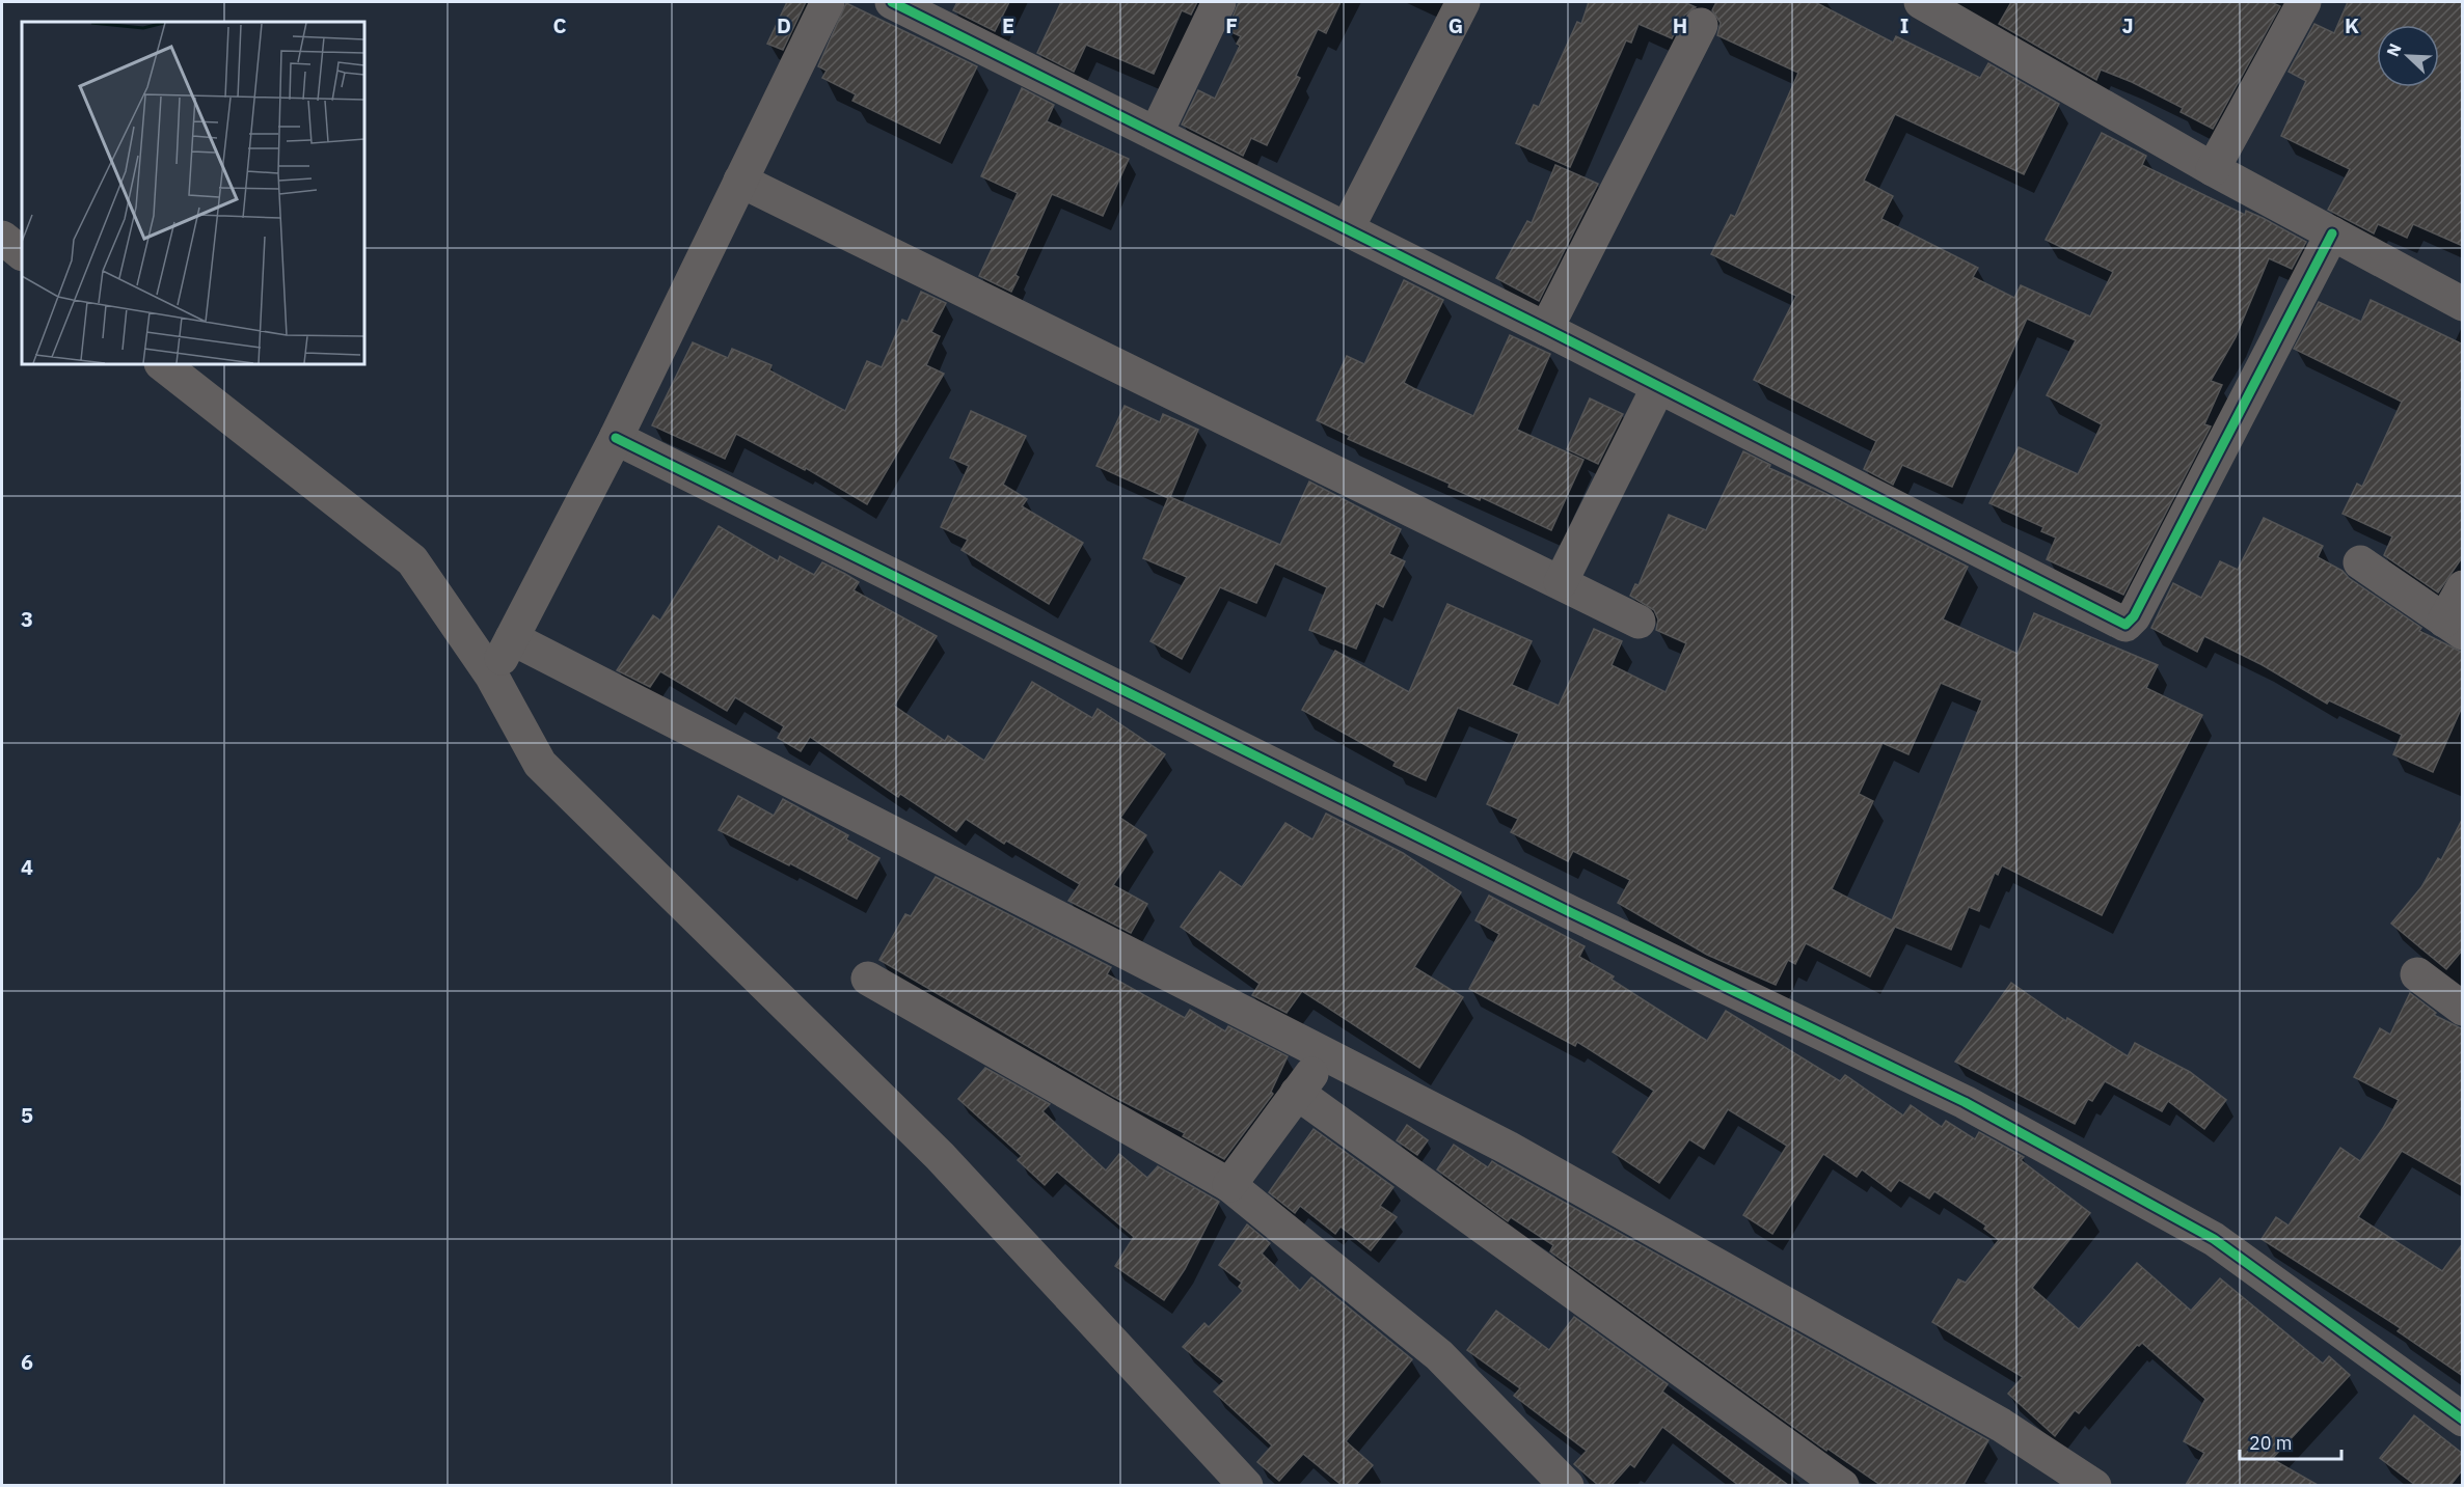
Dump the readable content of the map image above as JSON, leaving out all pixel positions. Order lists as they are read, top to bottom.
{
  "scale_bar": "20 m",
  "north": "top left",
  "grid": {
    "columns": [
      "C",
      "D",
      "E",
      "F",
      "G",
      "H",
      "I",
      "J",
      "K"
    ],
    "rows": [
      "3",
      "4",
      "5",
      "6"
    ]
  }
}
